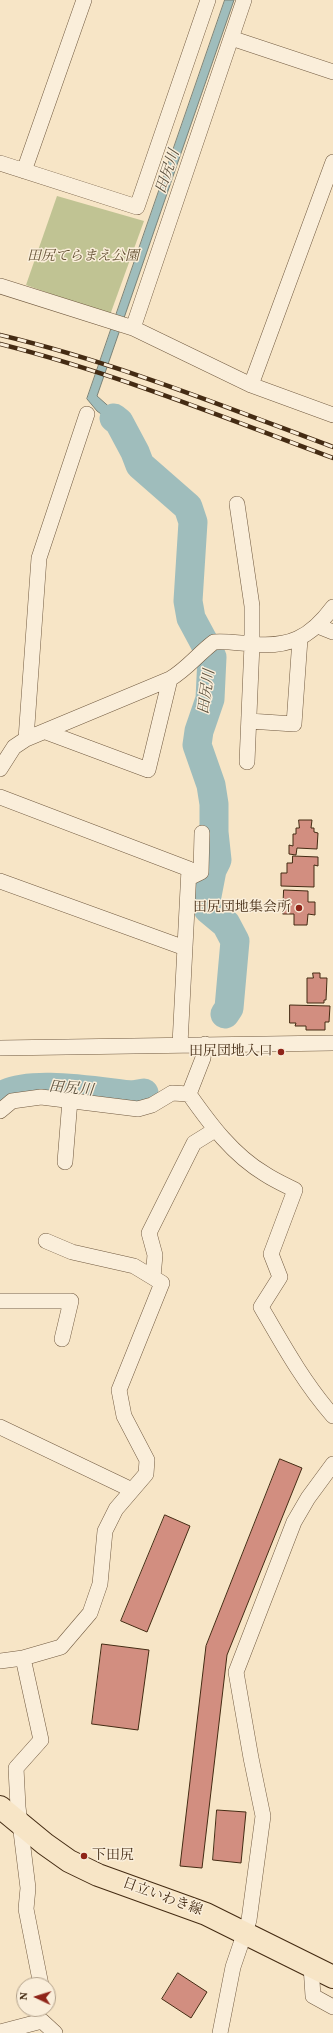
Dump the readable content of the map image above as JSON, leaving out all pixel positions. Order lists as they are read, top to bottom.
{
  "streets": {
    "main road": ["日立いわき線"]
  },
  "water": ["田尻川"],
  "parks": ["田尻てらまえ公園"],
  "places": ["田尻団地集会所", "田尻団地入口", "下田尻"],
  "north": "left"
}
